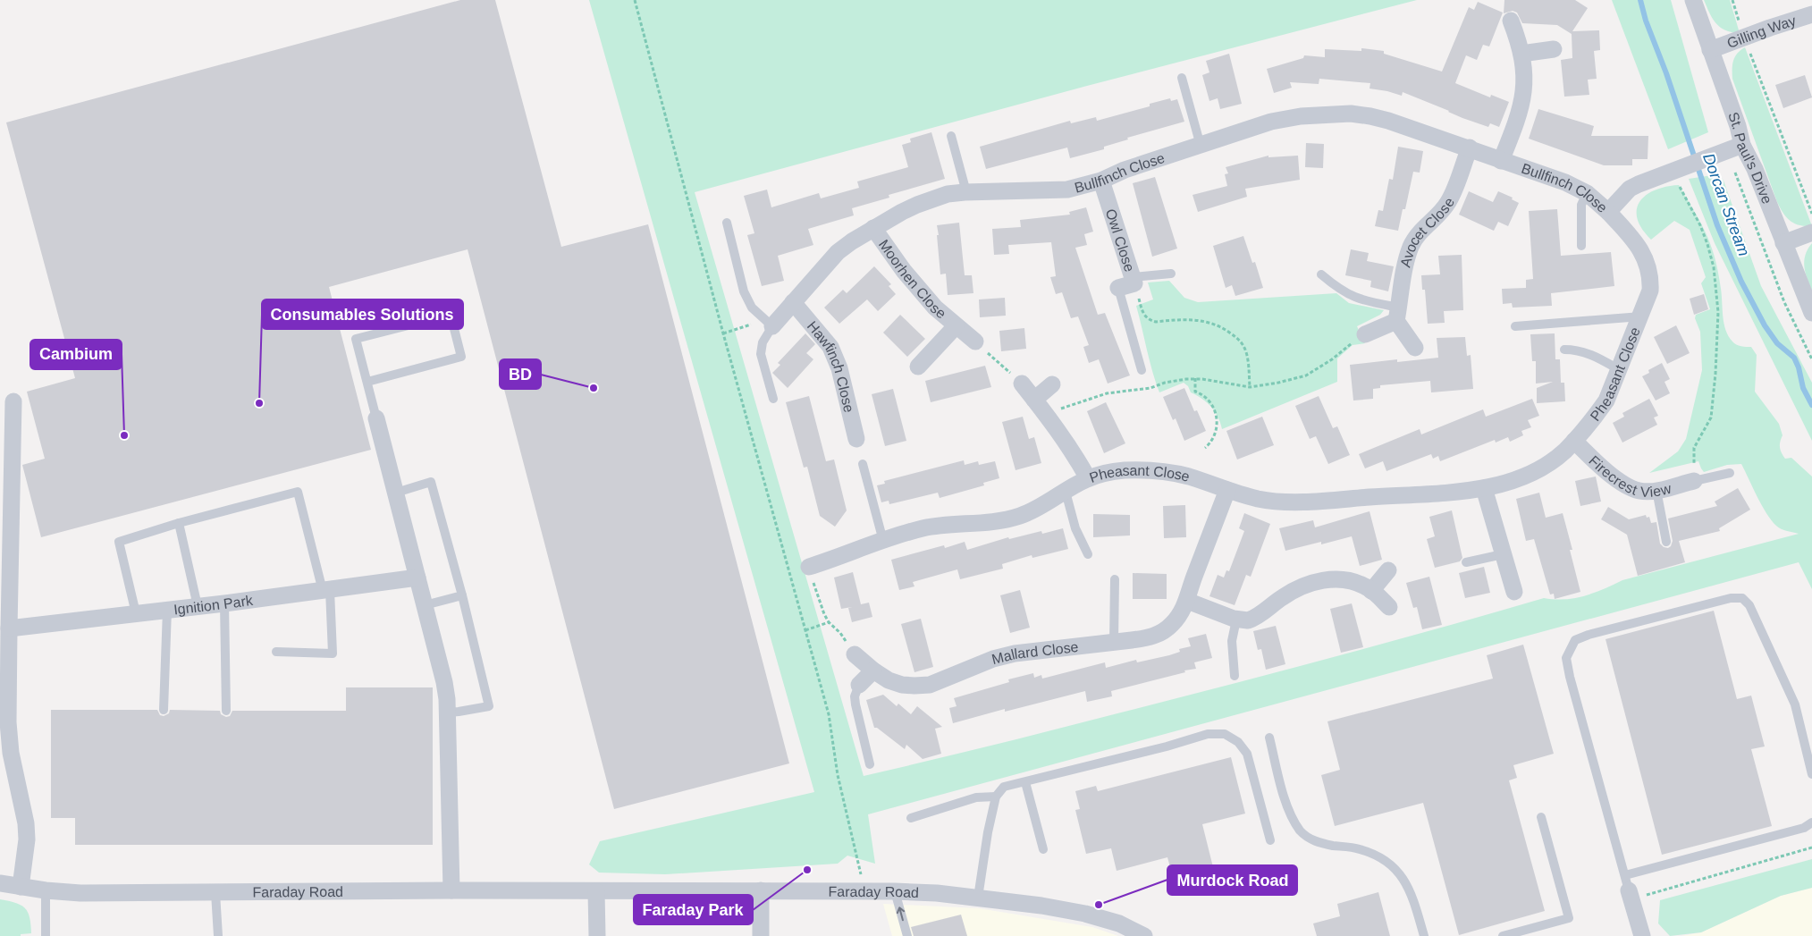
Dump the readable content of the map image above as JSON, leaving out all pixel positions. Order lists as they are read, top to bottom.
{
  "streets": {
    "street": [
      "Gilling Way",
      "St. Paul's Drive",
      "Bullfinch Close",
      "Avocet Close",
      "Owl Close",
      "Moorhen Close",
      "Hawfinch Close",
      "Pheasant Close",
      "Firecrest View",
      "Ignition Park",
      "Mallard Close",
      "Faraday Road"
    ]
  },
  "crossings": [
    ["Gilling Way", "St. Paul's Drive"],
    ["St. Paul's Drive", "Bullfinch Close"],
    ["Bullfinch Close", "Avocet Close"],
    ["Bullfinch Close", "Owl Close"],
    ["Bullfinch Close", "Moorhen Close"],
    ["Bullfinch Close", "Hawfinch Close"],
    ["Bullfinch Close", "Pheasant Close"],
    ["Pheasant Close", "Firecrest View"],
    ["Pheasant Close", "Mallard Close"]
  ],
  "water": ["Dorcan Stream"],
  "places": [
    "BD",
    "Consumables Solutions",
    "Cambium",
    "Faraday Park",
    "Murdock Road"
  ]
}
